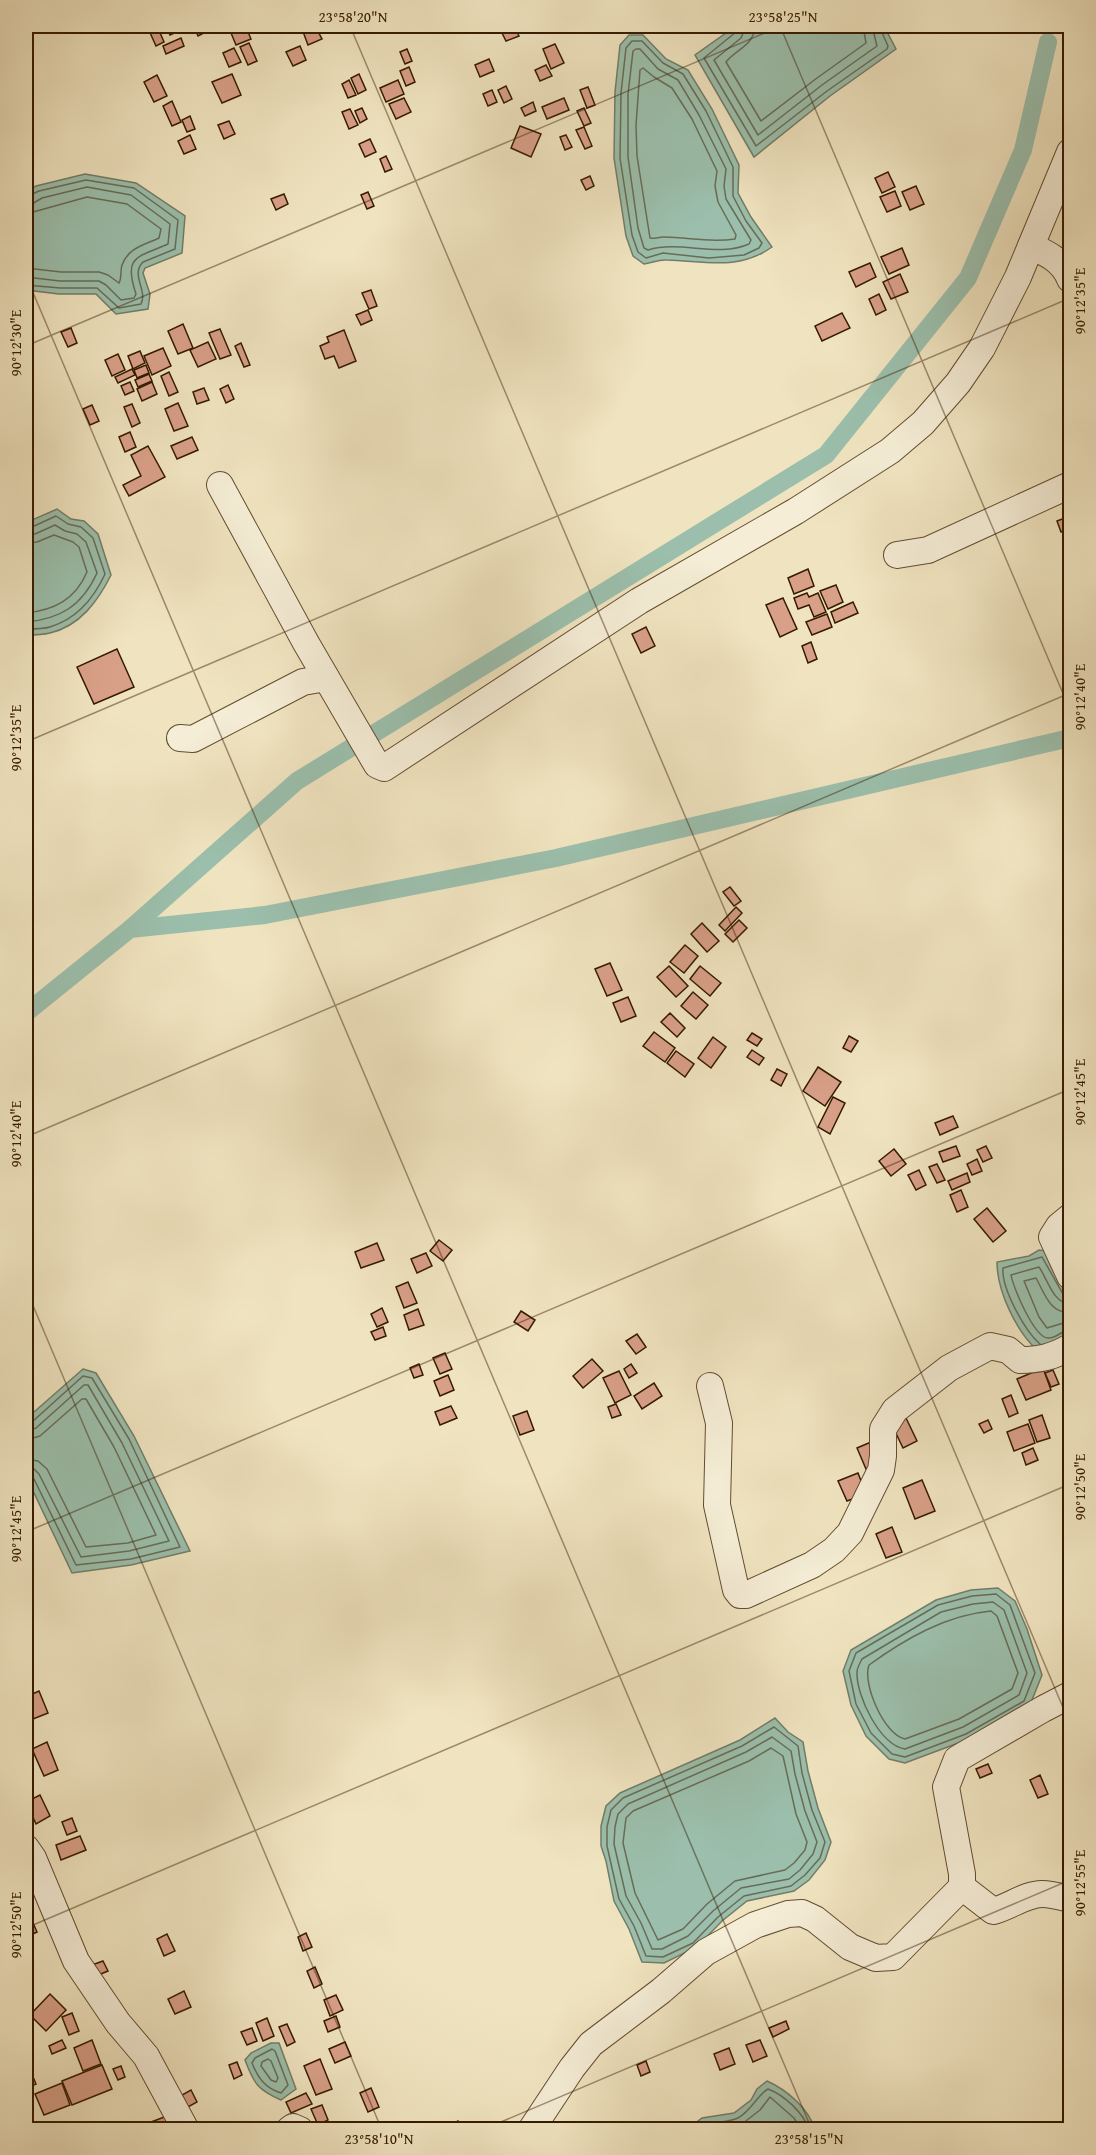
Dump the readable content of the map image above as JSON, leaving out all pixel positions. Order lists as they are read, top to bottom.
{
  "coordinates": [
    "23°58'20\"N",
    "23°58'25\"N",
    "90°12'35\"E",
    "90°12'30\"E",
    "90°12'40\"E",
    "90°12'45\"E",
    "90°12'50\"E",
    "90°12'55\"E",
    "23°58'10\"N",
    "23°58'15\"N"
  ]
}
